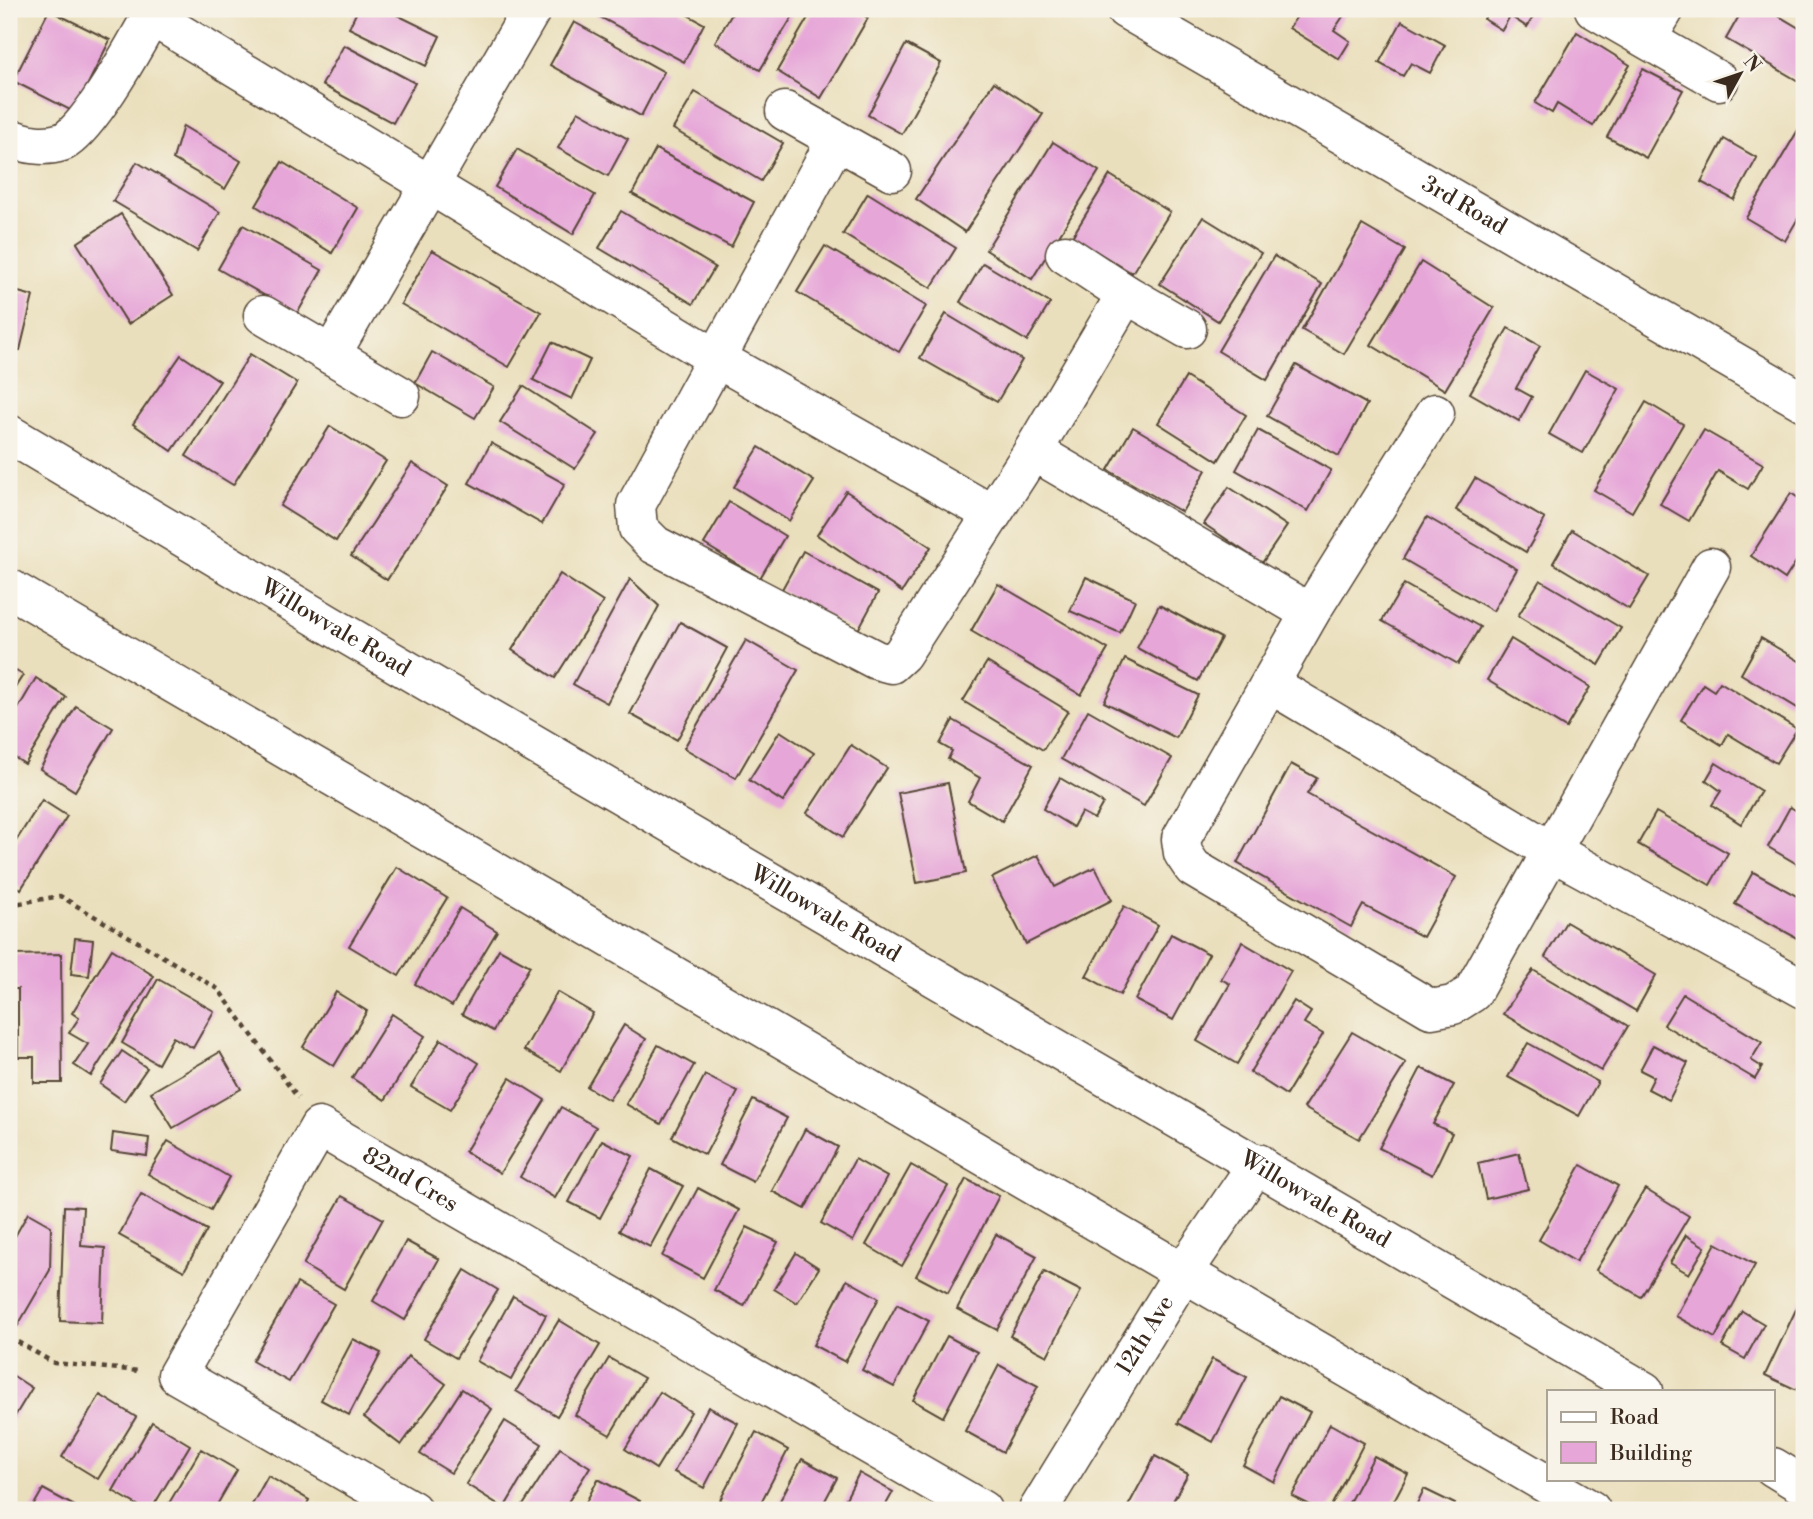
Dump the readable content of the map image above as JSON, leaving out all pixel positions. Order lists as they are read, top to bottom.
{
  "streets": {
    "street": [
      "3rd Road",
      "Willowvale Road",
      "82nd Cres",
      "12th Ave"
    ]
  },
  "crossings": [
    ["Willowvale Road", "12th Ave"]
  ],
  "legend": ["Road", "Building"],
  "north": "top right"
}
